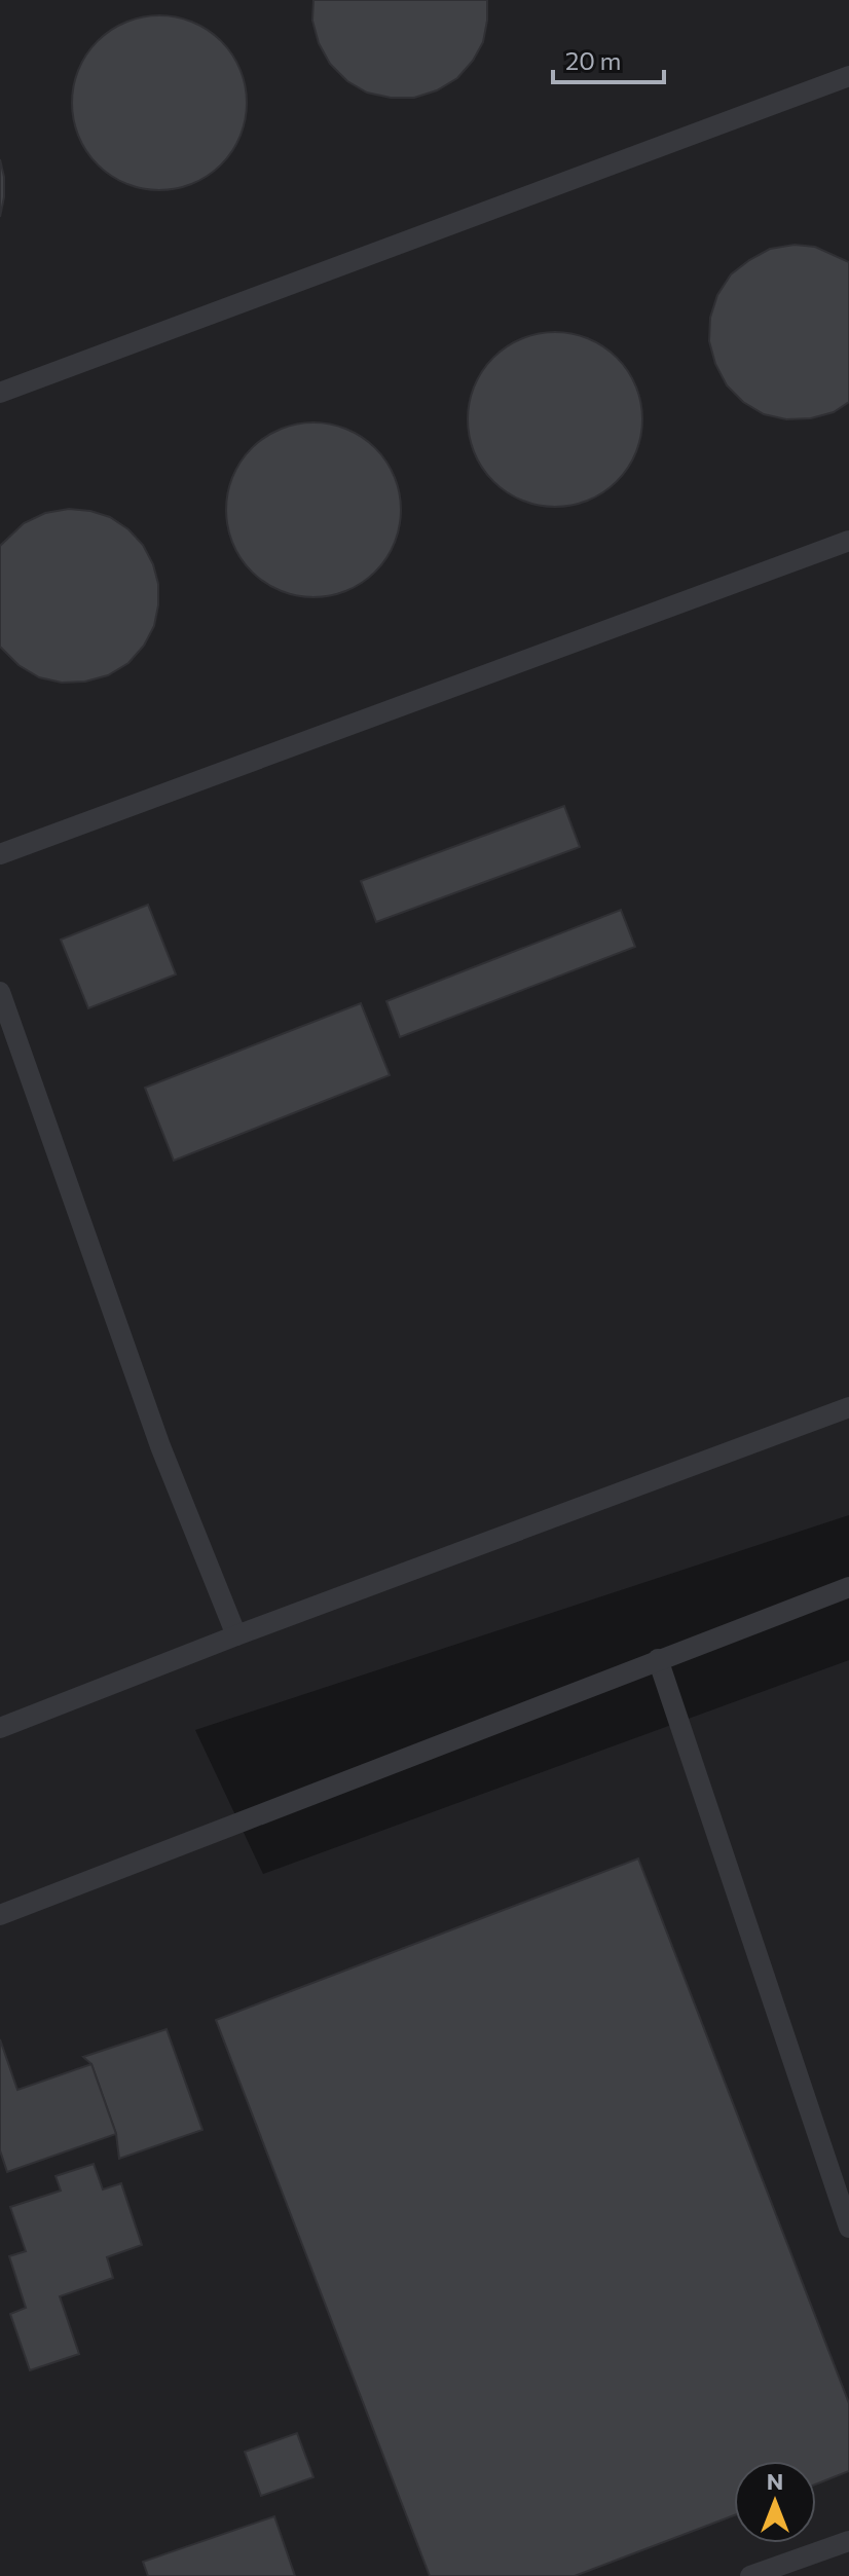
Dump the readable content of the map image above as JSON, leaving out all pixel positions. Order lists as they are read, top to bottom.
{
  "scale_bar": "20 m",
  "north": "top"
}
